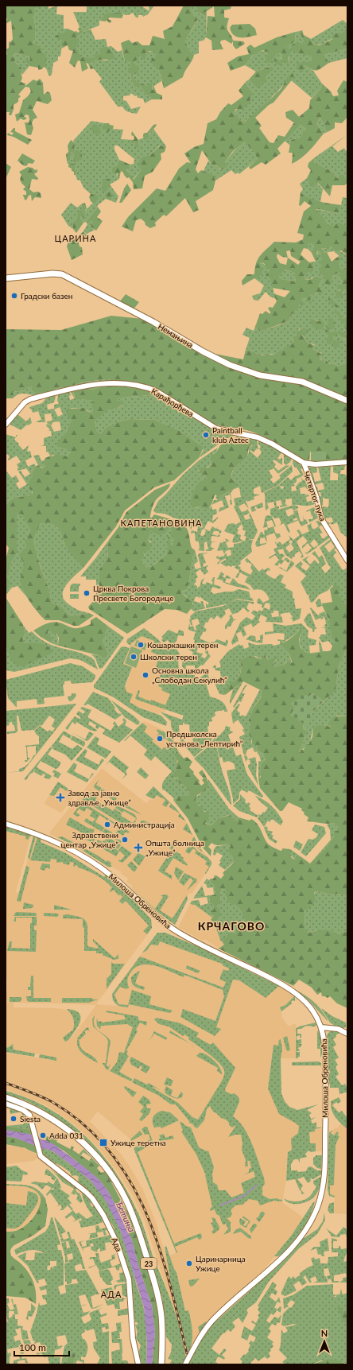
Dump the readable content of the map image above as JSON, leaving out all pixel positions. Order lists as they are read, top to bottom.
{
  "streets": {
    "main road": ["Немањина", "23"],
    "street": [
      "Карађорђева",
      "Четвртог пука",
      "Милоша Обреновића",
      "Ада"
    ]
  },
  "crossings": [
    ["Карађорђева", "Четвртог пука"]
  ],
  "districts": [
    "ЦАРИНА",
    "КАПЕТАНОВИНА",
    "КРЧАГОВО",
    "АДА"
  ],
  "water": ["Ђетиња"],
  "places": {
    "other": [
      "Градски базен",
      "Paintball klub Aztec",
      "Црква Покрова Пресвете Богородице",
      "Кошаркашки терен",
      "Школски терен",
      "Основна школа „Слободан Секулић”",
      "Предшколска установа „Лептирић”",
      "Администрација",
      "Здравствени центар „Ужице”",
      "Siesta",
      "Adda 031",
      "Царинарница Ужице"
    ],
    "health": ["Завод за јавно здравље „Ужице”", "Општа болница „Ужице”"],
    "transit": ["Ужице теретна"]
  },
  "scale_bar": "100 m",
  "north": "top"
}
